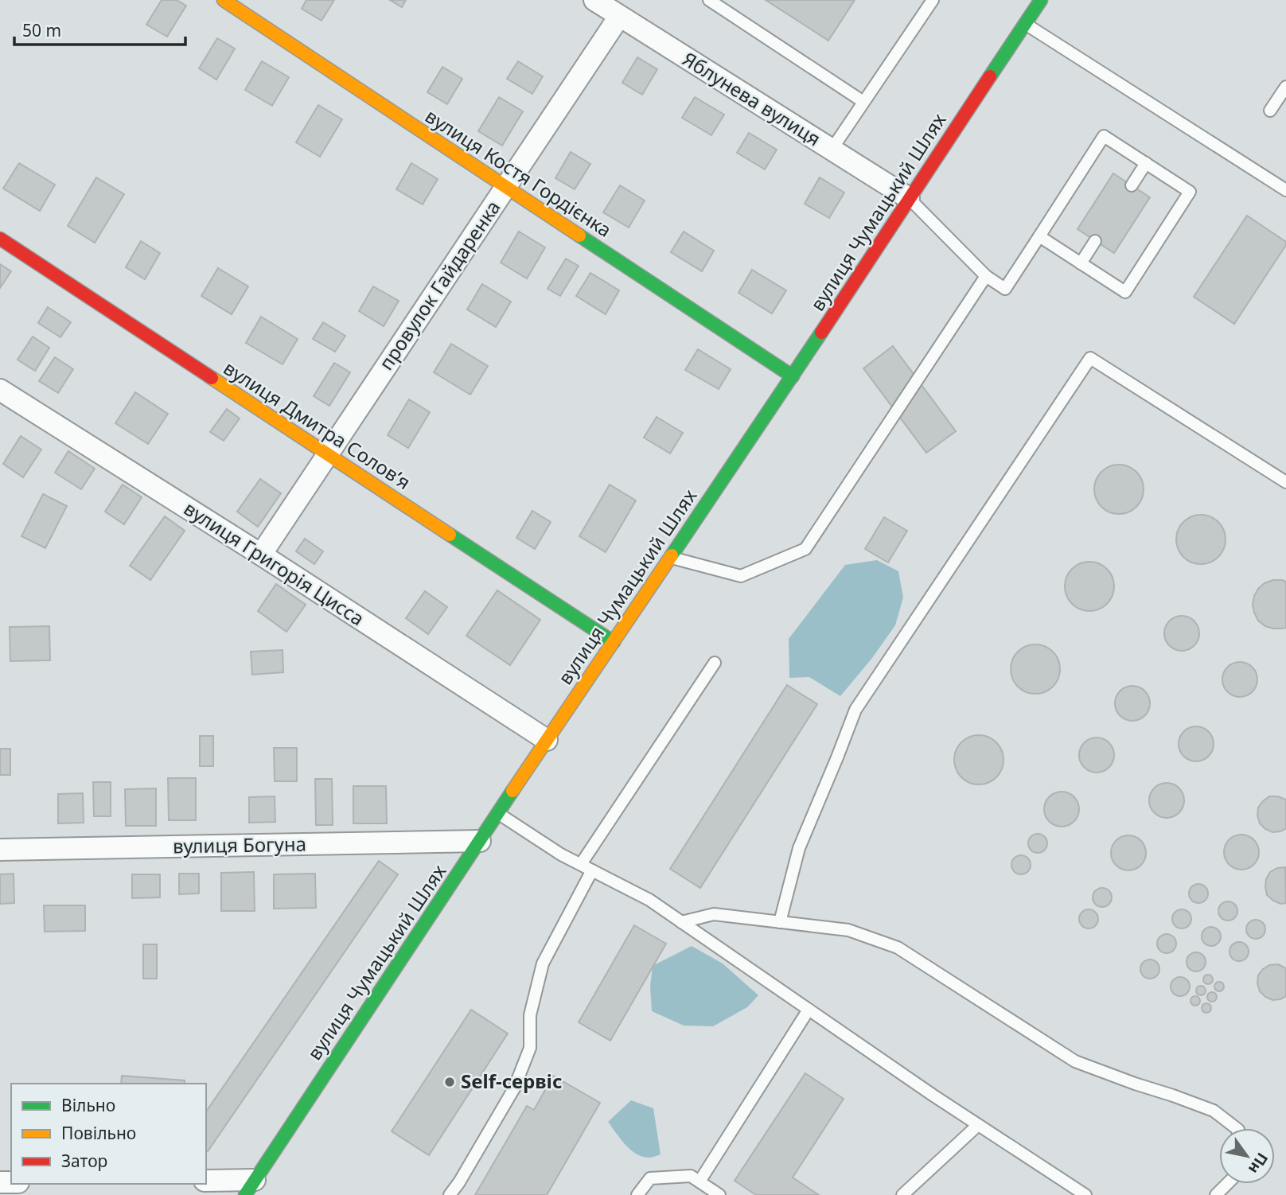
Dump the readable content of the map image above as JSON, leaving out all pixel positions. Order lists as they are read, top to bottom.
{
  "streets": {
    "main road": ["вулиця Костя Гордієнка", "вулиця Чумацький Шлях", "вулиця Дмитра Соловʼя"],
    "street": [
      "Яблунева вулиця",
      "провулок Гайдаренка",
      "вулиця Григорія Цисса",
      "вулиця Богуна"
    ]
  },
  "crossings": [
    ["Яблунева вулиця", "вулиця Чумацький Шлях"],
    ["Яблунева вулиця", "провулок Гайдаренка"],
    ["вулиця Костя Гордієнка", "вулиця Чумацький Шлях"],
    ["вулиця Костя Гордієнка", "провулок Гайдаренка"],
    ["вулиця Чумацький Шлях", "вулиця Дмитра Соловʼя"],
    ["вулиця Чумацький Шлях", "вулиця Григорія Цисса"],
    ["вулиця Чумацький Шлях", "вулиця Богуна"],
    ["провулок Гайдаренка", "вулиця Дмитра Соловʼя"],
    ["провулок Гайдаренка", "вулиця Григорія Цисса"]
  ],
  "places": ["Self-сервіс"],
  "legend": ["Вільно", "Повільно", "Затор"],
  "scale_bar": "50 m",
  "north": "bottom right"
}
